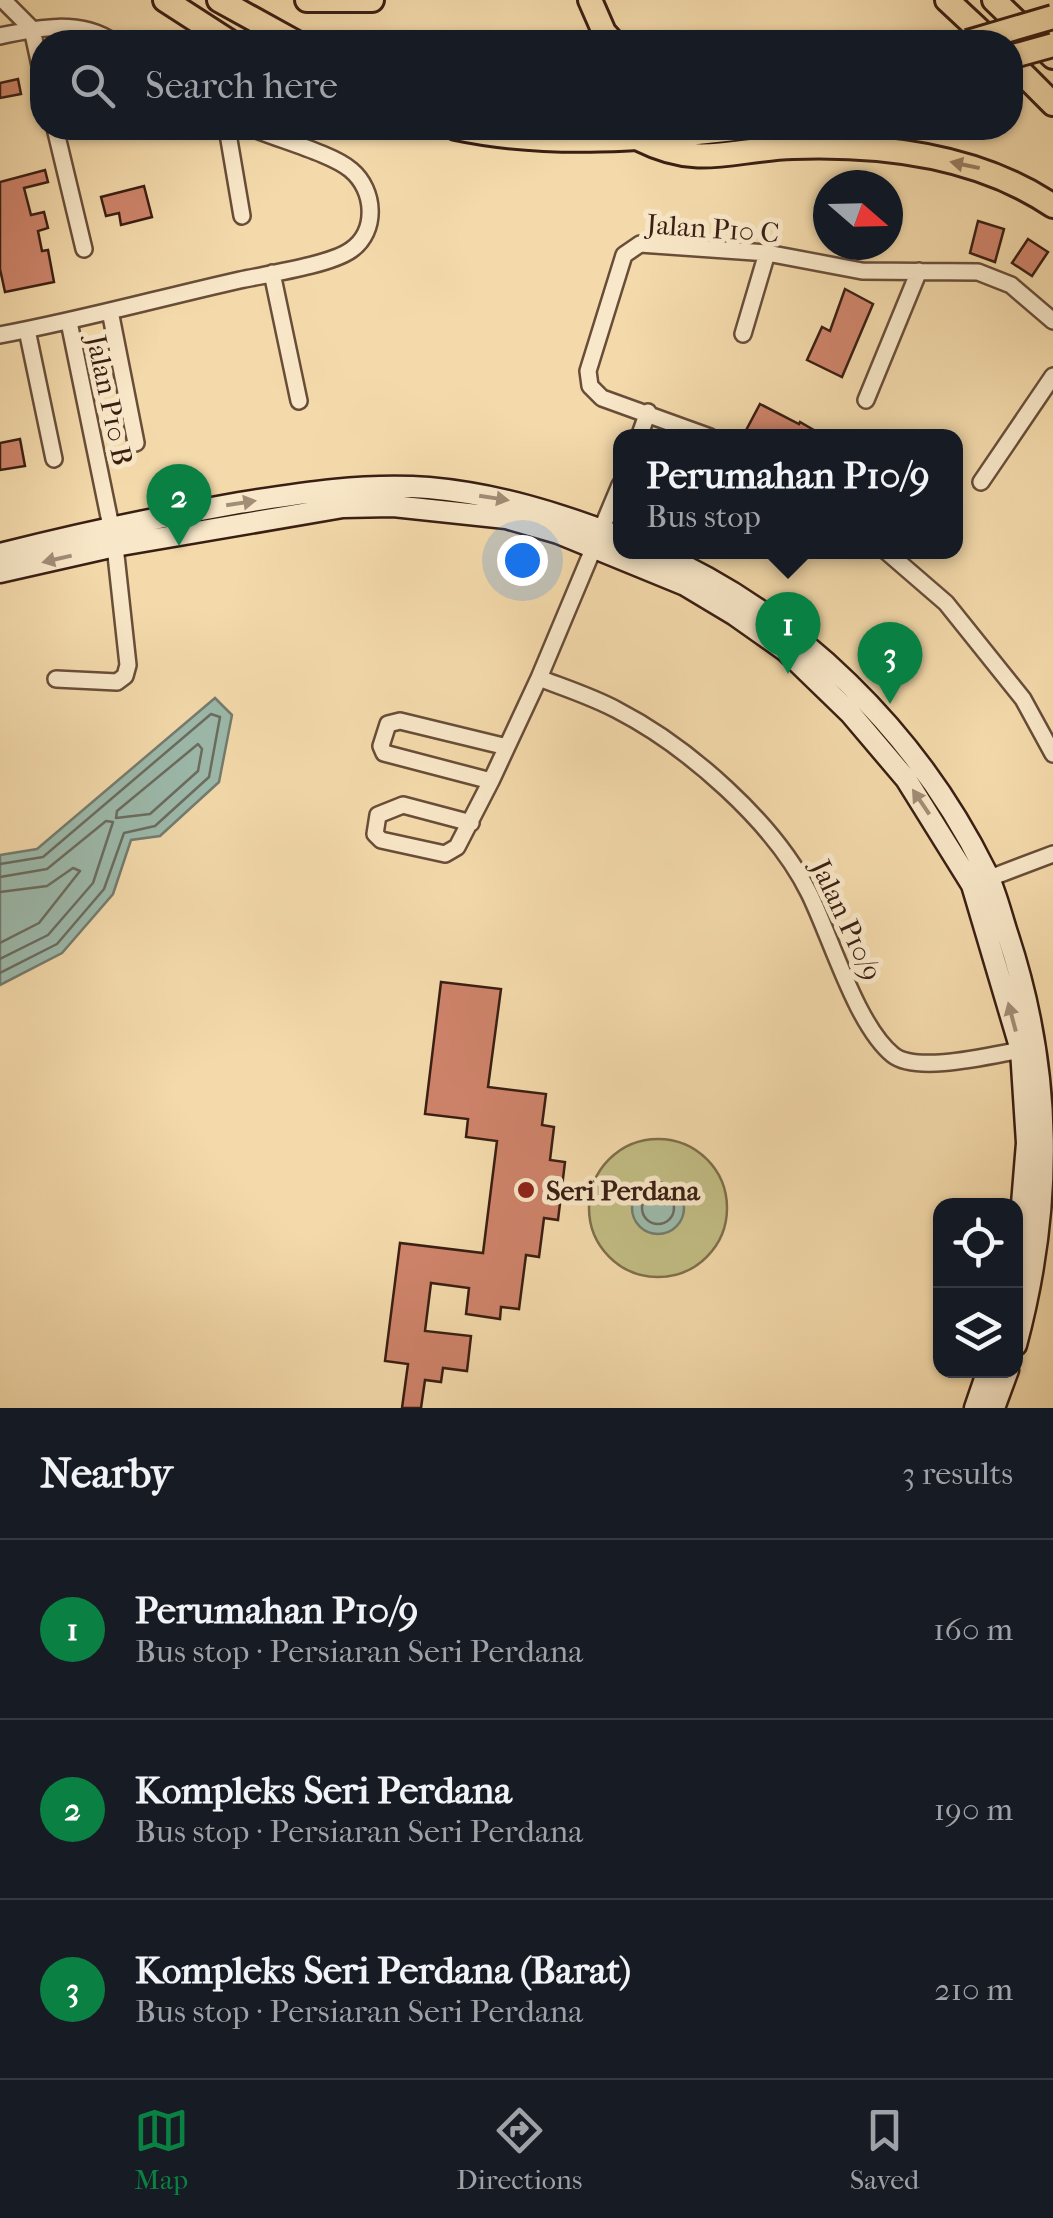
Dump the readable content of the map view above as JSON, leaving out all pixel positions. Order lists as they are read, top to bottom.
{
  "streets": {
    "street": ["Jalan P10 C", "Jalan P10 B", "Jalan P10/9"]
  },
  "places": ["Seri Perdana"],
  "north": "right",
  "page": {
    "search": "Search here",
    "popup": ["Perumahan P10/9", "Bus stop"],
    "pins": ["2", "1", "3"],
    "heading": ["Nearby", "3 results"],
    "list": [
      {
        "mark": "1",
        "name": "Perumahan P10/9",
        "note": "Bus stop · Persiaran Seri Perdana",
        "value": "160 m"
      },
      {
        "mark": "2",
        "name": "Kompleks Seri Perdana",
        "note": "Bus stop · Persiaran Seri Perdana",
        "value": "190 m"
      },
      {
        "mark": "3",
        "name": "Kompleks Seri Perdana (Barat)",
        "note": "Bus stop · Persiaran Seri Perdana",
        "value": "210 m"
      }
    ],
    "nav": ["Map", "Directions", "Saved"]
  }
}
